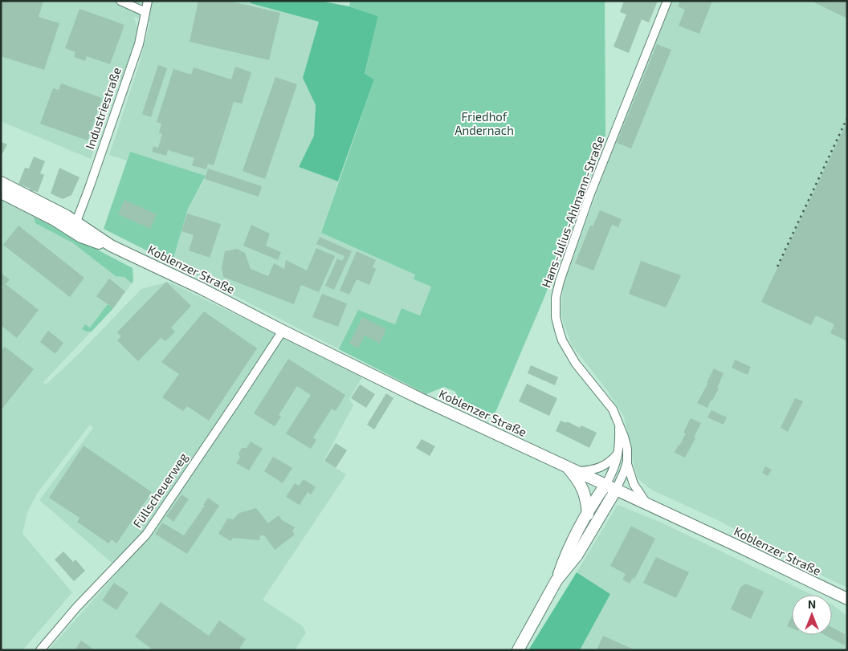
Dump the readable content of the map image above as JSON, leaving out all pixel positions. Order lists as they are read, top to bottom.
{
  "streets": {
    "street": [
      "Industriestraße",
      "Hans-Julius-Ahlmann-Straße",
      "Koblenzer Straße",
      "Füllscheuerweg"
    ]
  },
  "crossings": [
    ["Industriestraße", "Koblenzer Straße"],
    ["Hans-Julius-Ahlmann-Straße", "Koblenzer Straße"],
    ["Koblenzer Straße", "Füllscheuerweg"]
  ],
  "parks": ["Friedhof Andernach"],
  "north": "top"
}
